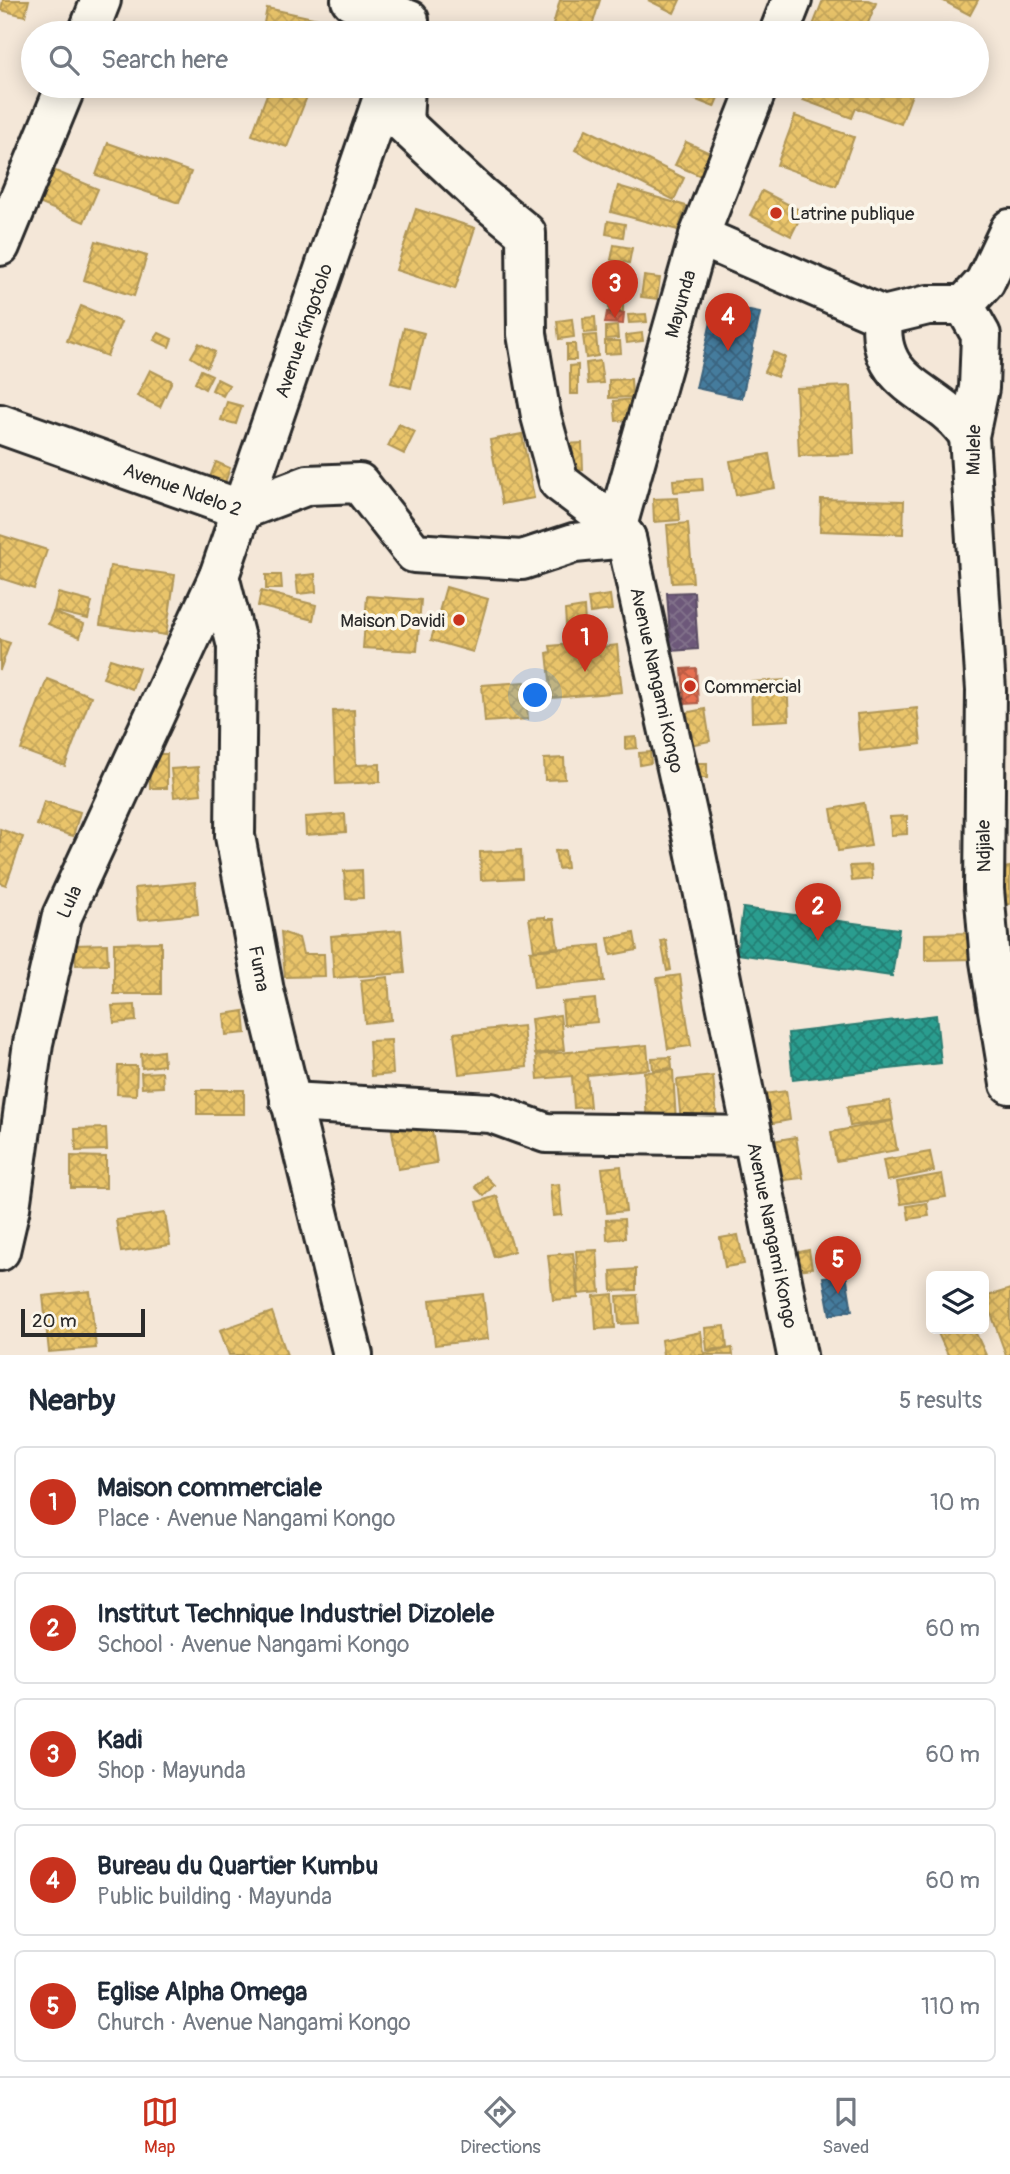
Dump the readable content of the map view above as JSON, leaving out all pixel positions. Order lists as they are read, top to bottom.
{
  "streets": {
    "street": [
      "Mayunda",
      "Avenue Kingotolo",
      "Mulele",
      "Avenue Ndelo 2",
      "Avenue Nangami Kongo",
      "Ndjiale",
      "Lula",
      "Fuma"
    ]
  },
  "crossings": [
    ["Mayunda", "Avenue Ndelo 2"],
    ["Mayunda", "Avenue Nangami Kongo"],
    ["Avenue Kingotolo", "Avenue Ndelo 2"],
    ["Avenue Kingotolo", "Lula"],
    ["Avenue Kingotolo", "Fuma"],
    ["Mulele", "Ndjiale"],
    ["Avenue Ndelo 2", "Avenue Nangami Kongo"],
    ["Lula", "Fuma"]
  ],
  "places": ["Latrine publique", "Maison Davidi", "Commercial"],
  "scale_bar": "20 m",
  "page": {
    "search": "Search here",
    "pins": [
      "3",
      "4",
      "1",
      "2",
      "5"
    ],
    "scale": "20 m",
    "heading": ["Nearby", "5 results"],
    "list": [
      {
        "mark": "1",
        "name": "Maison commerciale",
        "note": "Place · Avenue Nangami Kongo",
        "value": "10 m"
      },
      {
        "mark": "2",
        "name": "Institut Technique Industriel Dizolele",
        "note": "School · Avenue Nangami Kongo",
        "value": "60 m"
      },
      {
        "mark": "3",
        "name": "Kadi",
        "note": "Shop · Mayunda",
        "value": "60 m"
      },
      {
        "mark": "4",
        "name": "Bureau du Quartier Kumbu",
        "note": "Public building · Mayunda",
        "value": "60 m"
      },
      {
        "mark": "5",
        "name": "Eglise Alpha Omega",
        "note": "Church · Avenue Nangami Kongo",
        "value": "110 m"
      }
    ],
    "nav": ["Map", "Directions", "Saved"]
  }
}
